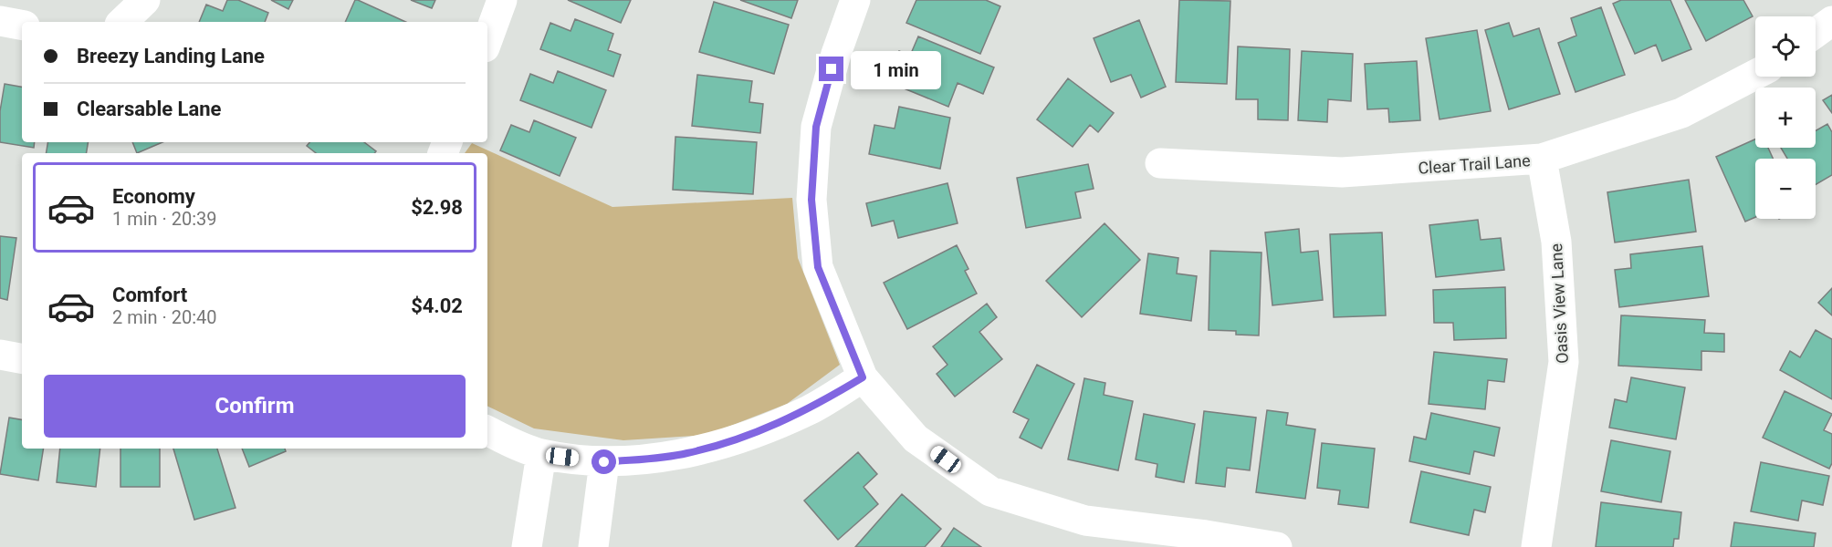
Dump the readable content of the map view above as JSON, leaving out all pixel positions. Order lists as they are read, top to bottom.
{
  "streets": {
    "street": ["Clear Trail Lane", "Oasis View Lane"]
  },
  "crossings": [
    ["Clear Trail Lane", "Oasis View Lane"]
  ],
  "page": {
    "map_buttons": ["+", "−"],
    "banner": ["Breezy Landing Lane", "Clearsable Lane"],
    "bubble": "1 min",
    "list": [
      {
        "name": "Economy",
        "note": "1 min · 20:39",
        "value": "$2.98"
      },
      {
        "name": "Comfort",
        "note": "2 min · 20:40",
        "value": "$4.02"
      }
    ],
    "buttons": "Confirm"
  }
}
